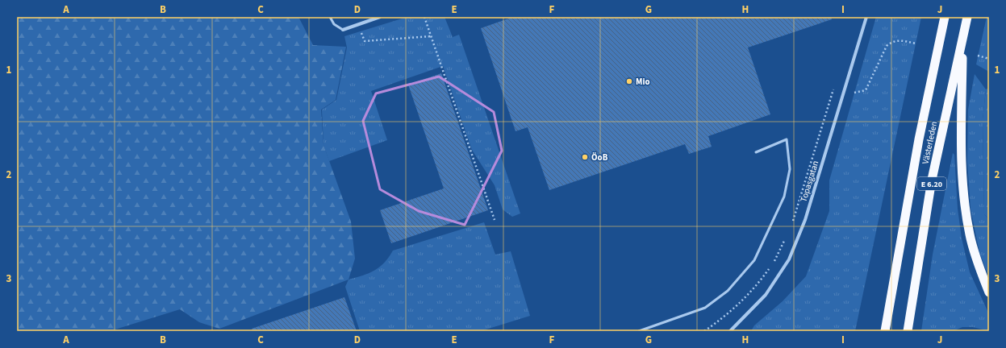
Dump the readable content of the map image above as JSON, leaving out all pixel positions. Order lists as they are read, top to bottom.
{
  "streets": {
    "highway": ["Västerleden", "E 6.20"],
    "street": ["Topasgatan"]
  },
  "places": ["Mio", "ÖoB"],
  "grid": {
    "columns": [
      "A",
      "B",
      "C",
      "D",
      "E",
      "F",
      "G",
      "H",
      "I",
      "J"
    ],
    "rows": ["1", "2", "3"]
  }
}
